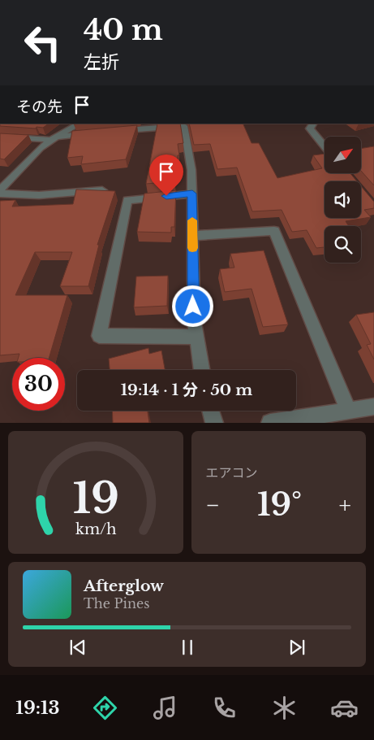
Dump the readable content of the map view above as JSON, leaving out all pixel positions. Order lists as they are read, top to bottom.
{
  "north": "top right",
  "page": {
    "turn": ["40 m", "左折"],
    "then": "その先",
    "limit": "30",
    "trip": "19:14 · 1 分 · 50 m",
    "tile": "エアコン",
    "heat": ["−", "19°", "+"],
    "song": ["Afterglow", "The Pines"],
    "tabs": "19:13",
    "gauge": ["19", "km/h"]
  }
}
